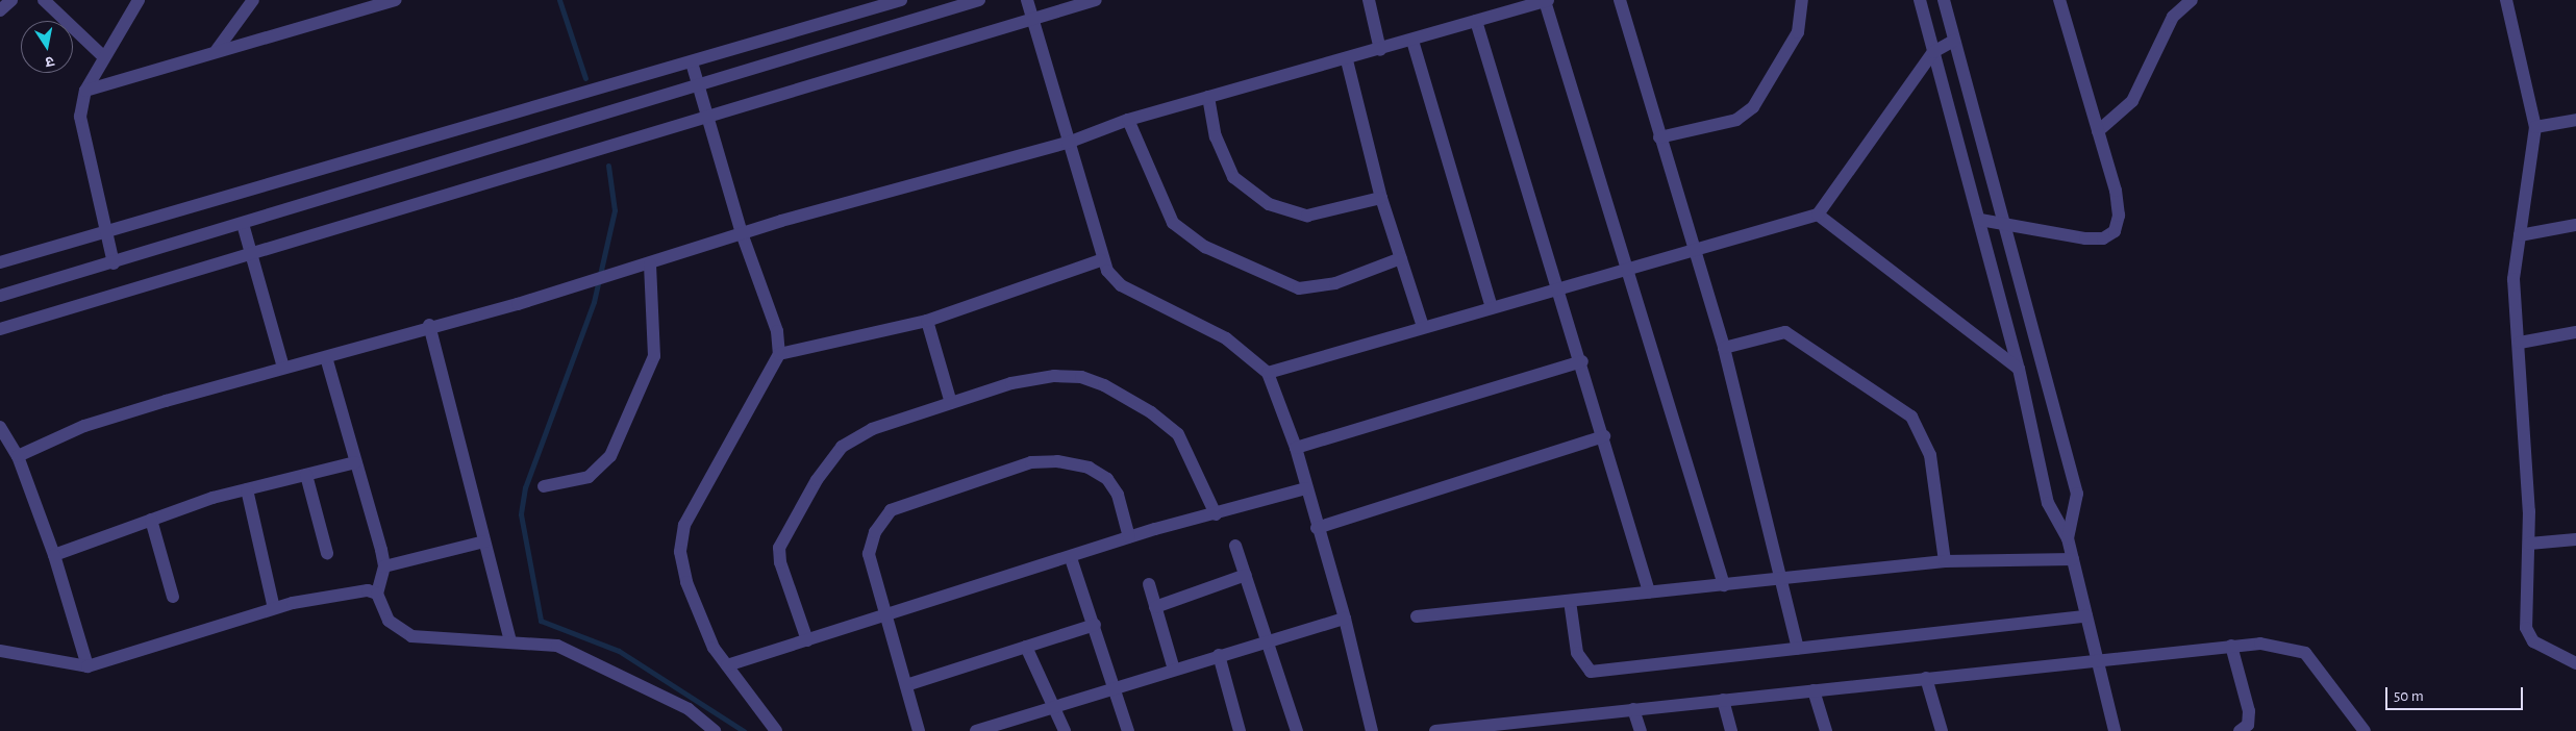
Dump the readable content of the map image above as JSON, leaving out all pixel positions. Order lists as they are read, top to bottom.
{
  "scale_bar": "50 m",
  "north": "bottom"
}
